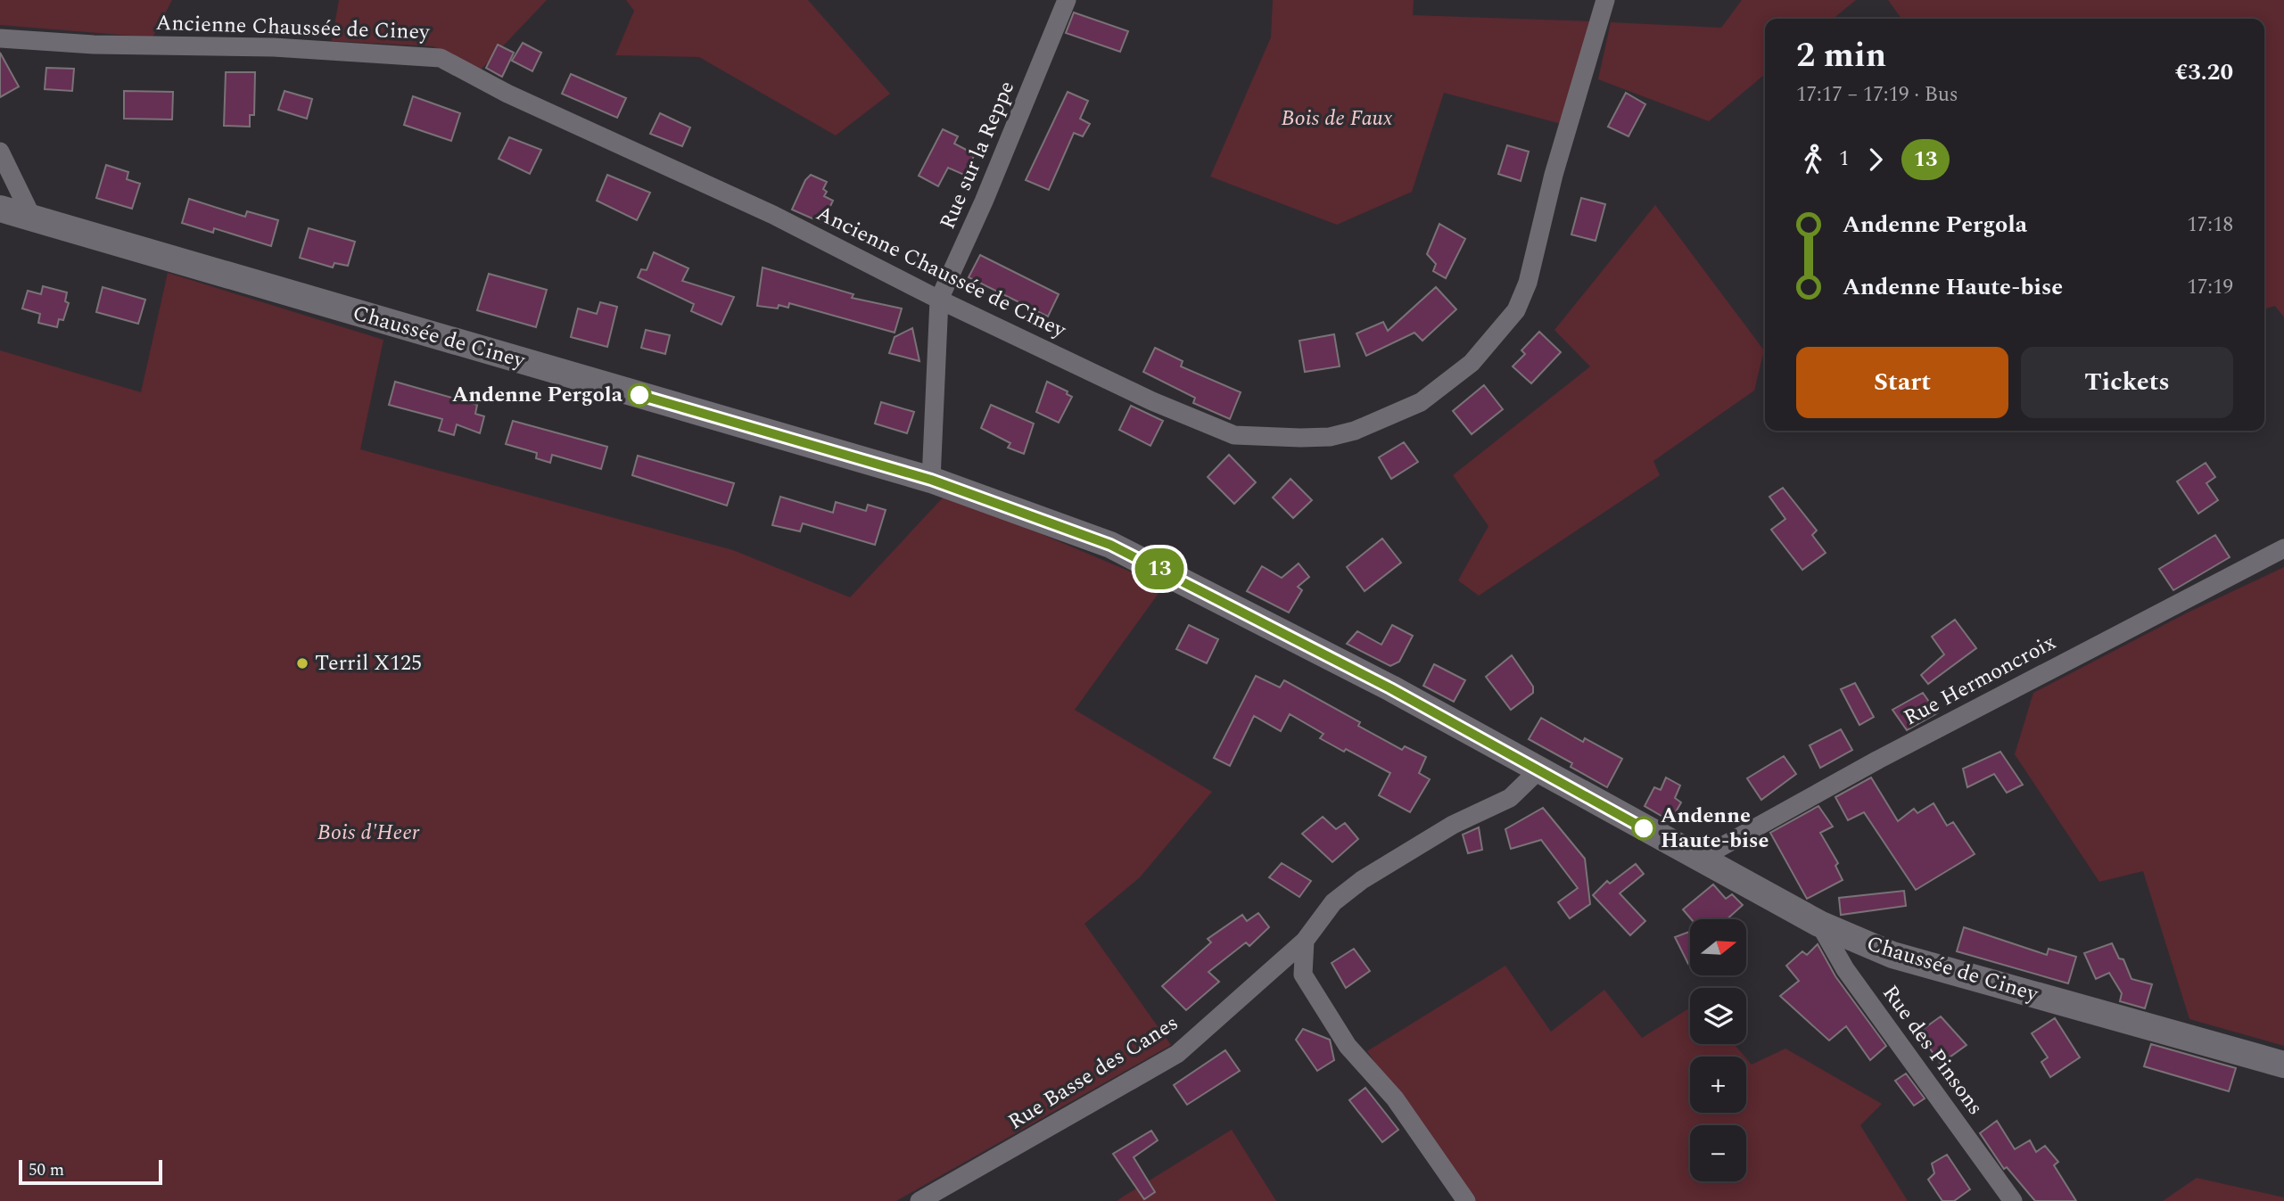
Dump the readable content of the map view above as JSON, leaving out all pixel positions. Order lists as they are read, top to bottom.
{
  "streets": {
    "main road": ["Chaussée de Ciney"],
    "street": [
      "Ancienne Chaussée de Ciney",
      "Rue sur la Reppe",
      "Rue Hermoncroix",
      "Rue des Pinsons",
      "Rue Basse des Canes"
    ]
  },
  "crossings": [
    ["Ancienne Chaussée de Ciney", "Rue sur la Reppe"],
    ["Rue sur la Reppe", "Chaussée de Ciney"],
    ["Chaussée de Ciney", "Rue Hermoncroix"],
    ["Chaussée de Ciney", "Rue des Pinsons"],
    ["Chaussée de Ciney", "Rue Basse des Canes"]
  ],
  "parks": ["Bois de Faux", "Bois d'Heer"],
  "places": ["Andenne Pergola", "Terril X125", "Andenne Haute-bise"],
  "lines": ["bus line 13"],
  "scale_bar": "50 m",
  "north": "right",
  "page": {
    "on_map": "13",
    "heading": ["2 min", "17:17 – 17:19 · Bus", "€3.20"],
    "legs": ["1", "13"],
    "list": [
      {
        "name": "Andenne Pergola",
        "value": "17:18"
      },
      {
        "name": "Andenne Haute-bise",
        "value": "17:19"
      }
    ],
    "buttons": ["Start", "Tickets"],
    "map_buttons": ["+", "−"],
    "scale": "50 m"
  }
}
